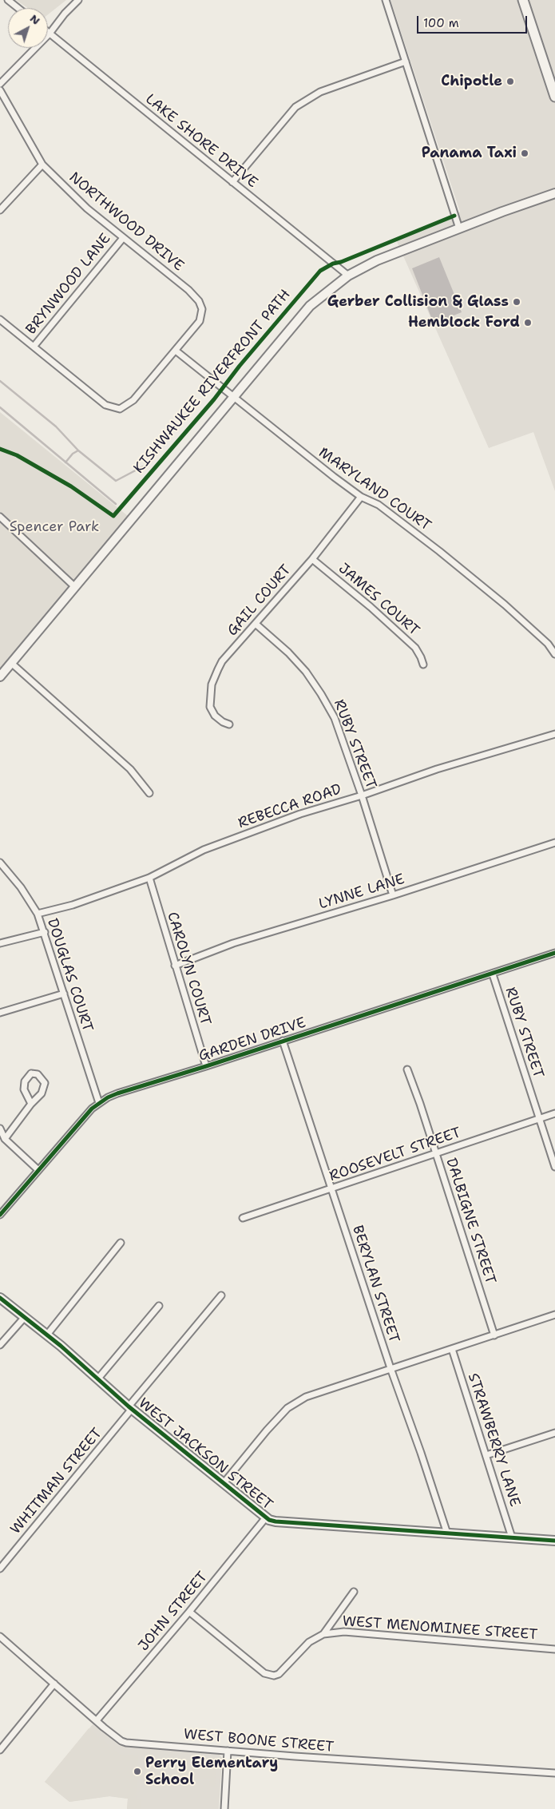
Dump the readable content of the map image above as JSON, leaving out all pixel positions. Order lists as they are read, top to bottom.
{
  "streets": {
    "main road": ["WEST JACKSON STREET"],
    "street": [
      "LAKE SHORE DRIVE",
      "NORTHWOOD DRIVE",
      "BRYNWOOD LANE",
      "MARYLAND COURT",
      "JAMES COURT",
      "GAIL COURT",
      "RUBY STREET",
      "REBECCA ROAD",
      "LYNNE LANE",
      "CAROLYN COURT",
      "DOUGLAS COURT",
      "GARDEN DRIVE",
      "ROOSEVELT STREET",
      "DALBIGNE STREET",
      "BERYLAN STREET",
      "STRAWBERRY LANE",
      "WHITMAN STREET",
      "JOHN STREET",
      "WEST MENOMINEE STREET",
      "WEST BOONE STREET"
    ],
    "cycle path": ["KISHWAUKEE RIVERFRONT PATH"]
  },
  "crossings": [
    ["NORTHWOOD DRIVE", "BRYNWOOD LANE"],
    ["NORTHWOOD DRIVE", "MARYLAND COURT"],
    ["MARYLAND COURT", "GAIL COURT"],
    ["JAMES COURT", "GAIL COURT"],
    ["GAIL COURT", "RUBY STREET"],
    ["RUBY STREET", "REBECCA ROAD"],
    ["RUBY STREET", "LYNNE LANE"],
    ["RUBY STREET", "GARDEN DRIVE"],
    ["RUBY STREET", "ROOSEVELT STREET"],
    ["REBECCA ROAD", "CAROLYN COURT"],
    ["REBECCA ROAD", "DOUGLAS COURT"],
    ["LYNNE LANE", "CAROLYN COURT"],
    ["CAROLYN COURT", "GARDEN DRIVE"],
    ["DOUGLAS COURT", "GARDEN DRIVE"],
    ["GARDEN DRIVE", "BERYLAN STREET"],
    ["ROOSEVELT STREET", "DALBIGNE STREET"],
    ["ROOSEVELT STREET", "BERYLAN STREET"],
    ["BERYLAN STREET", "WEST JACKSON STREET"],
    ["STRAWBERRY LANE", "WEST JACKSON STREET"],
    ["WEST JACKSON STREET", "WHITMAN STREET"],
    ["WEST JACKSON STREET", "JOHN STREET"],
    ["JOHN STREET", "WEST BOONE STREET"]
  ],
  "parks": ["Spencer Park"],
  "places": [
    "Chipotle",
    "Panama Taxi",
    "Gerber Collision & Glass",
    "Hemblock Ford",
    "Perry Elementary School"
  ],
  "scale_bar": "100 m",
  "north": "top right"
}
